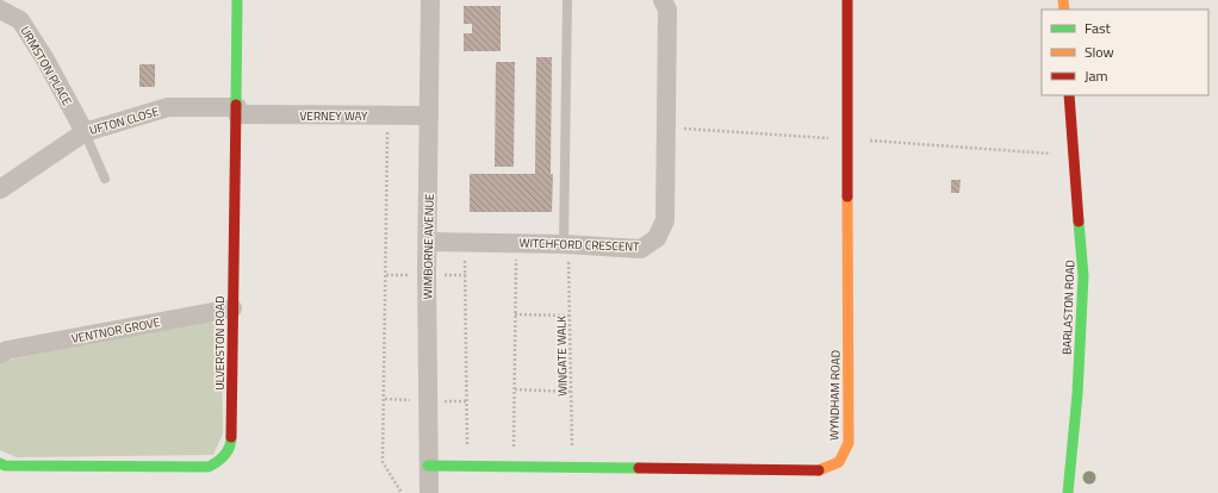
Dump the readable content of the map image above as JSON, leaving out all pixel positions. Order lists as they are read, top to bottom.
{
  "streets": {
    "street": [
      "URMSTON PLACE",
      "VERNEY WAY",
      "UFTON CLOSE",
      "WITCHFORD CRESCENT",
      "WIMBORNE AVENUE",
      "BARLASTON ROAD",
      "VENTNOR GROVE",
      "ULVERSTON ROAD",
      "WYNDHAM ROAD"
    ],
    "path": ["WINGATE WALK"]
  },
  "crossings": [
    ["URMSTON PLACE", "UFTON CLOSE"],
    ["VERNEY WAY", "UFTON CLOSE"],
    ["VERNEY WAY", "WIMBORNE AVENUE"],
    ["VERNEY WAY", "ULVERSTON ROAD"],
    ["UFTON CLOSE", "ULVERSTON ROAD"],
    ["WITCHFORD CRESCENT", "WIMBORNE AVENUE"],
    ["WITCHFORD CRESCENT", "WINGATE WALK"],
    ["WIMBORNE AVENUE", "WYNDHAM ROAD"],
    ["VENTNOR GROVE", "ULVERSTON ROAD"],
    ["WINGATE WALK", "WYNDHAM ROAD"]
  ],
  "legend": ["Fast", "Slow", "Jam"]
}
